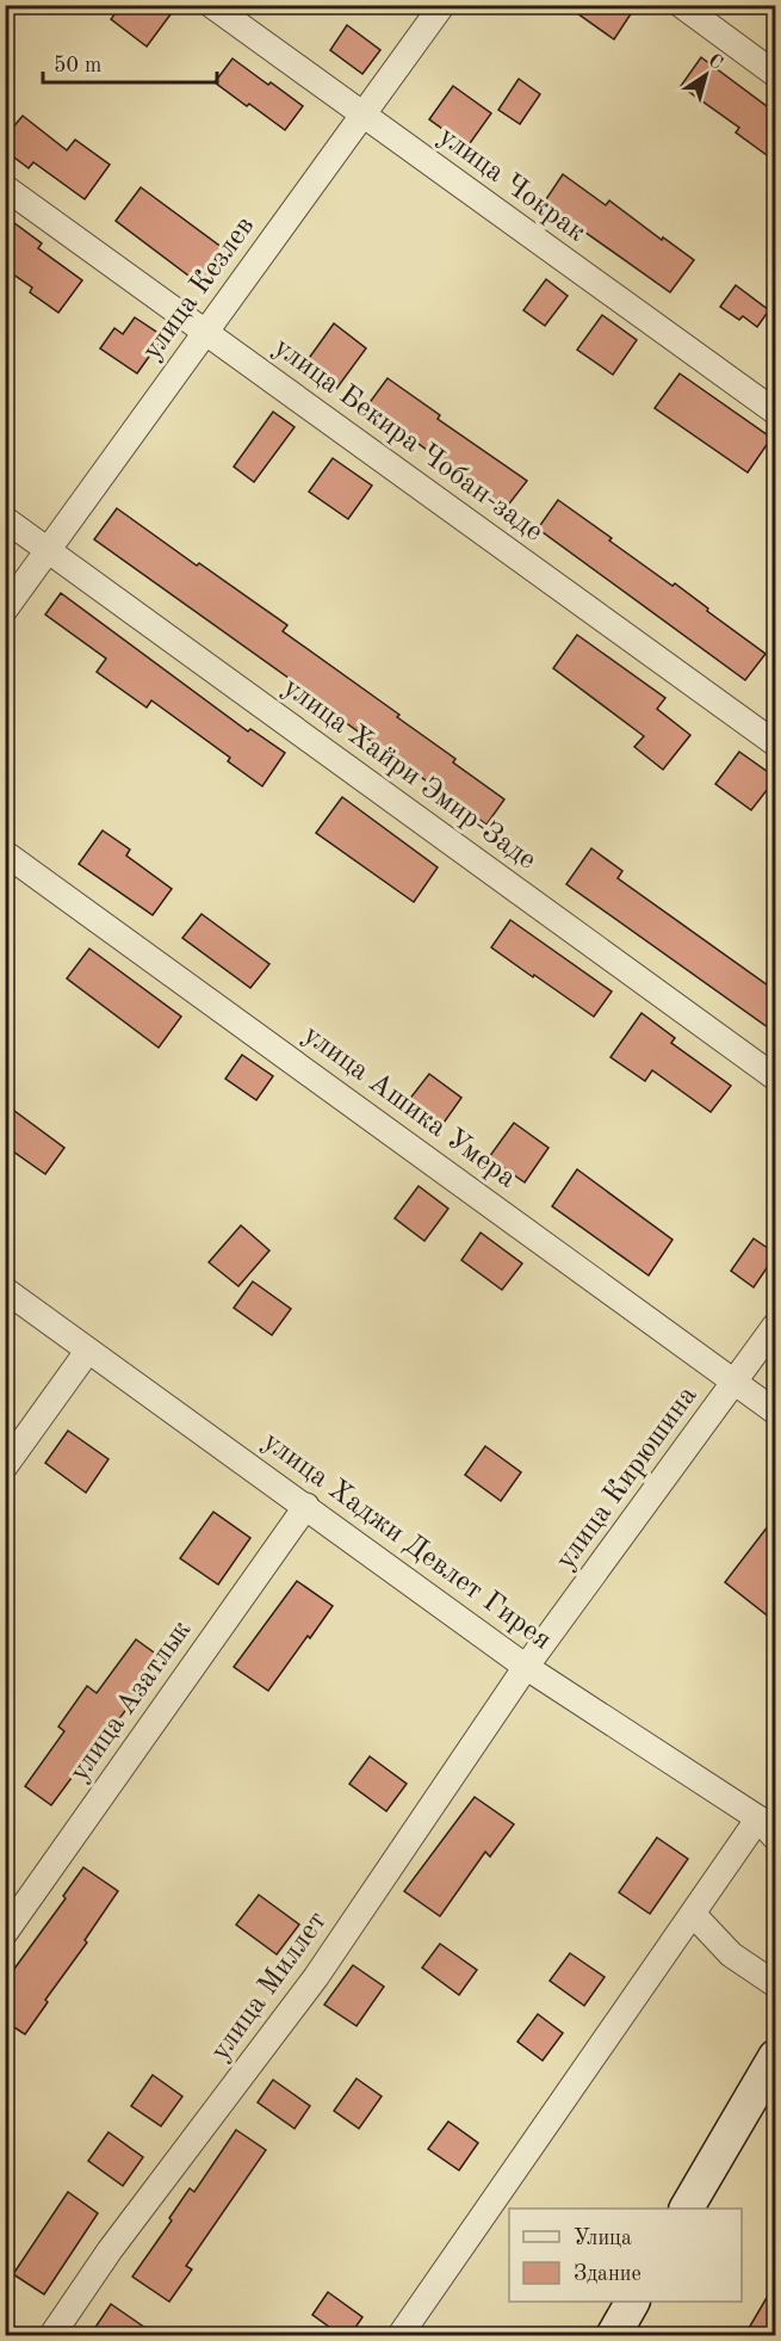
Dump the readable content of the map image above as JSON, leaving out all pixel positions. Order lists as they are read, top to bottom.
{
  "streets": {
    "street": [
      "улица Чокрак",
      "улица Кезлев",
      "улица Бекира Чобан-заде",
      "улица Хайри Эмир-Заде",
      "улица Ашика Умера",
      "улица Кирюшина",
      "улица Хаджи Девлет Гирея",
      "улица Азатлык",
      "улица Миллет"
    ]
  },
  "crossings": [
    ["улица Чокрак", "улица Кезлев"],
    ["улица Кезлев", "улица Бекира Чобан-заде"],
    ["улица Кезлев", "улица Хайри Эмир-Заде"],
    ["улица Ашика Умера", "улица Кирюшина"],
    ["улица Кирюшина", "улица Хаджи Девлет Гирея"],
    ["улица Кирюшина", "улица Миллет"],
    ["улица Хаджи Девлет Гирея", "улица Азатлык"],
    ["улица Хаджи Девлет Гирея", "улица Миллет"]
  ],
  "legend": ["Улица", "Здание"],
  "scale_bar": "50 m",
  "north": "top right"
}
